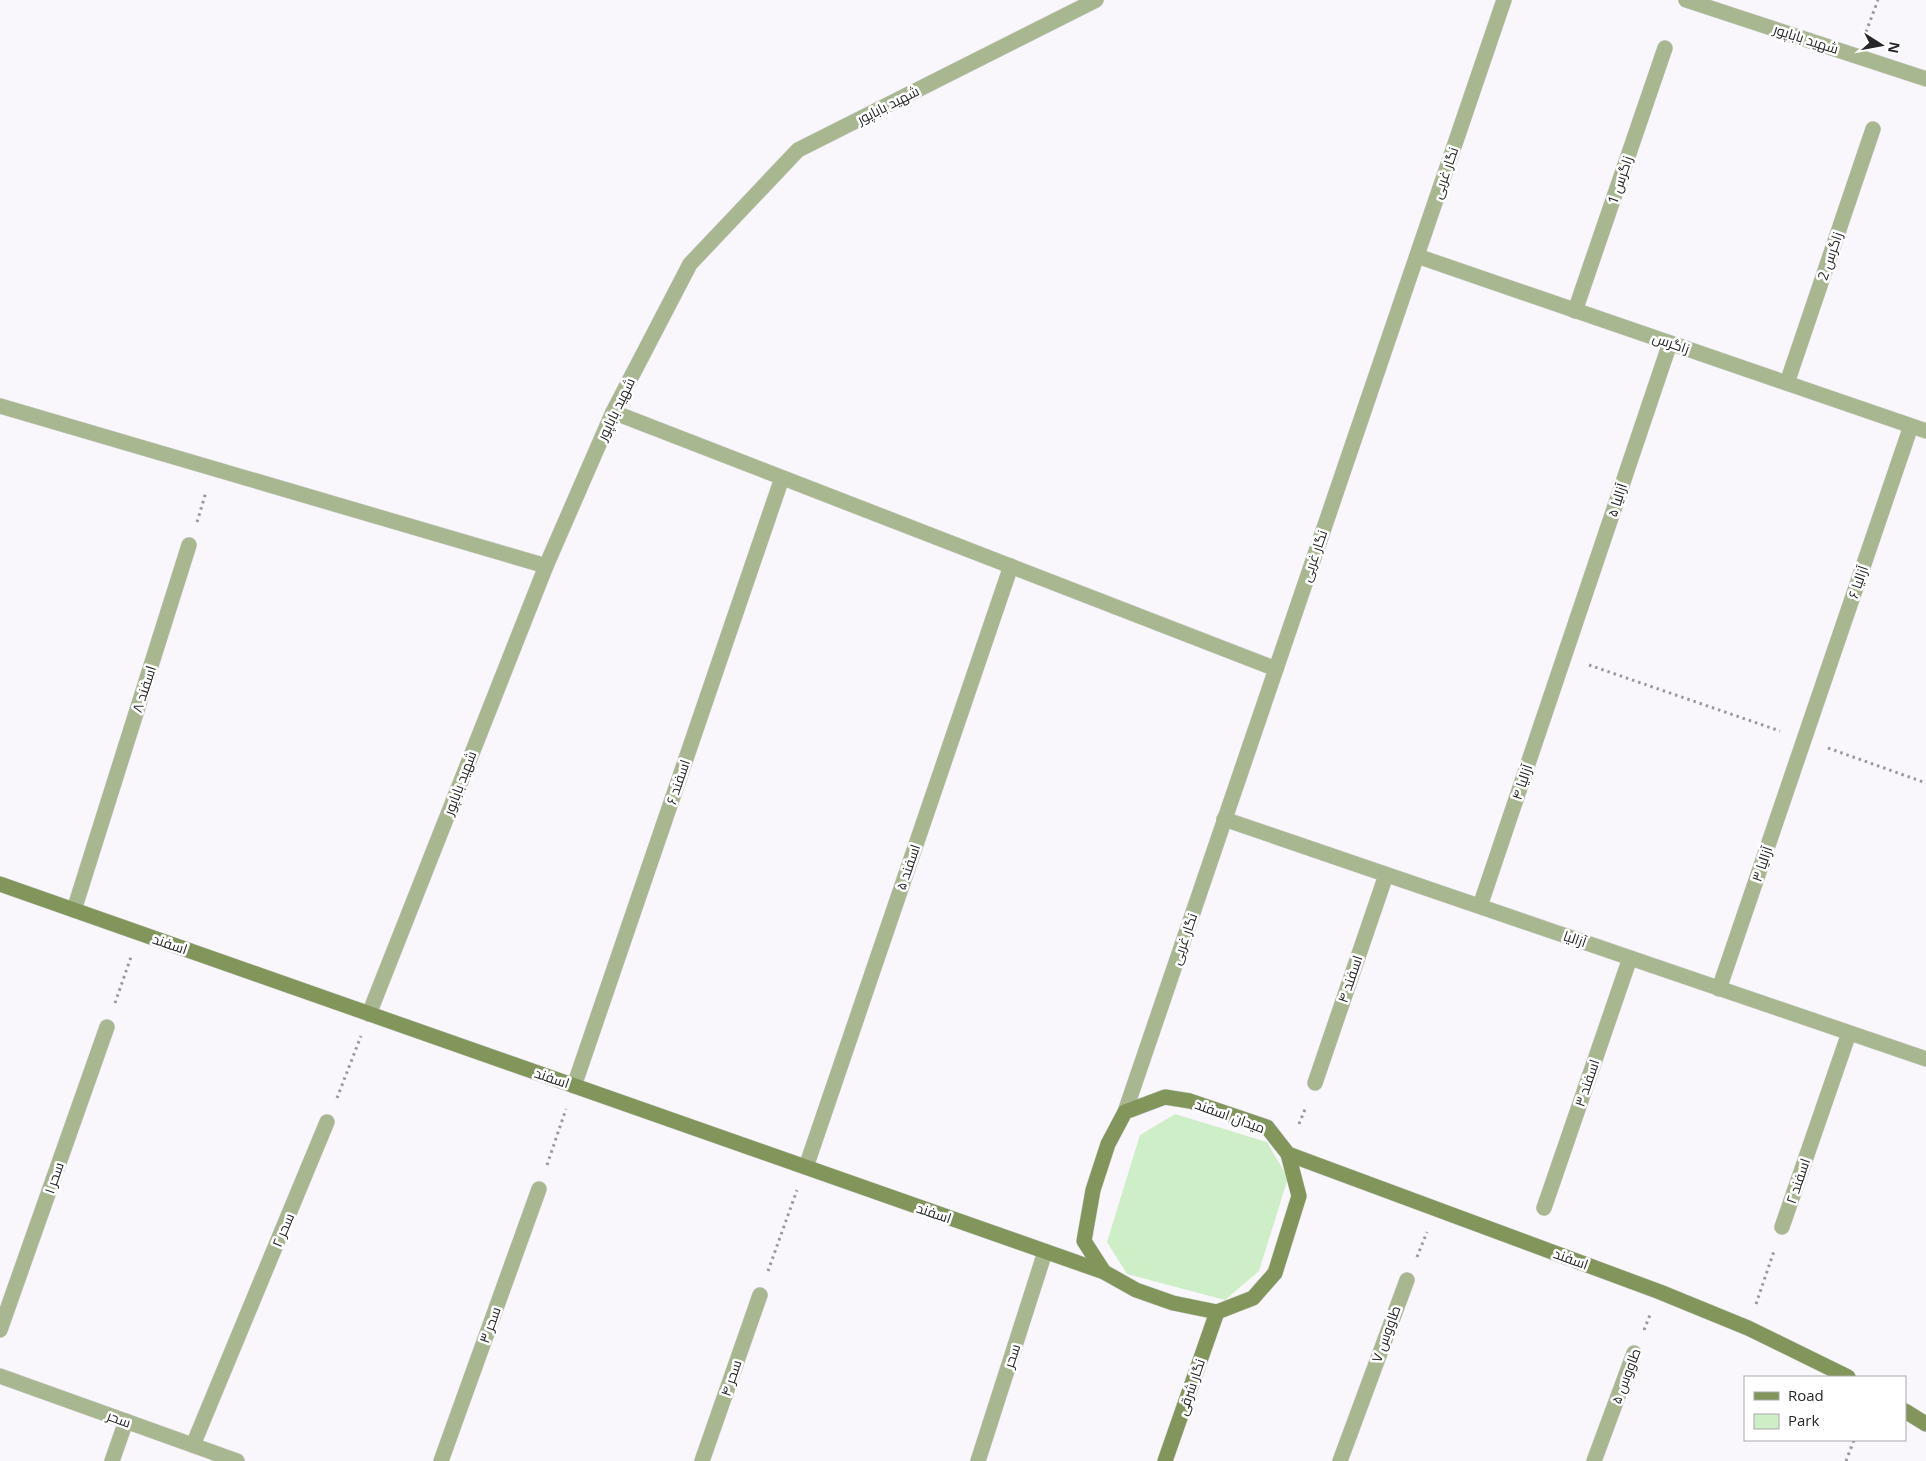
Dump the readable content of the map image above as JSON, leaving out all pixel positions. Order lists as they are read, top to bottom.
{
  "streets": {
    "street": [
      "شهید باباپور",
      "نگار غربی",
      "زاگرس 1",
      "زاگرس 2",
      "زاگرس",
      "آزالیا ۵",
      "آزالیا ۶",
      "اسفند ۸",
      "اسفند ۶",
      "آزالیا ۴",
      "آزالیا ۳",
      "اسفند ۵",
      "آزالیا",
      "اسفند",
      "اسفند ۴",
      "اسفند ۳",
      "میدان اسفند",
      "سحر ۱",
      "اسفند ۲",
      "سحر ۲",
      "سحر ۳",
      "طاووس ۷",
      "سحر",
      "طاووس ۵",
      "سحر ۴",
      "نگار شرقی"
    ]
  },
  "crossings": [
    ["شهید باباپور", "اسفند"],
    ["نگار غربی", "زاگرس"],
    ["نگار غربی", "آزالیا"],
    ["نگار غربی", "میدان اسفند"],
    ["زاگرس 1", "زاگرس"],
    ["زاگرس 2", "زاگرس"],
    ["زاگرس", "آزالیا ۵"],
    ["زاگرس", "آزالیا ۶"],
    ["آزالیا ۵", "آزالیا ۴"],
    ["آزالیا ۶", "آزالیا ۳"],
    ["اسفند ۸", "اسفند"],
    ["اسفند ۶", "اسفند"],
    ["آزالیا ۴", "آزالیا"],
    ["آزالیا ۳", "آزالیا"],
    ["اسفند ۵", "اسفند"],
    ["آزالیا", "اسفند ۴"],
    ["آزالیا", "اسفند ۳"],
    ["آزالیا", "اسفند ۲"],
    ["اسفند", "میدان اسفند"],
    ["اسفند", "سحر"],
    ["اسفند", "طاووس ۵"],
    ["میدان اسفند", "نگار شرقی"],
    ["سحر ۲", "سحر"]
  ],
  "legend": ["Road", "Park"],
  "north": "right"
}
